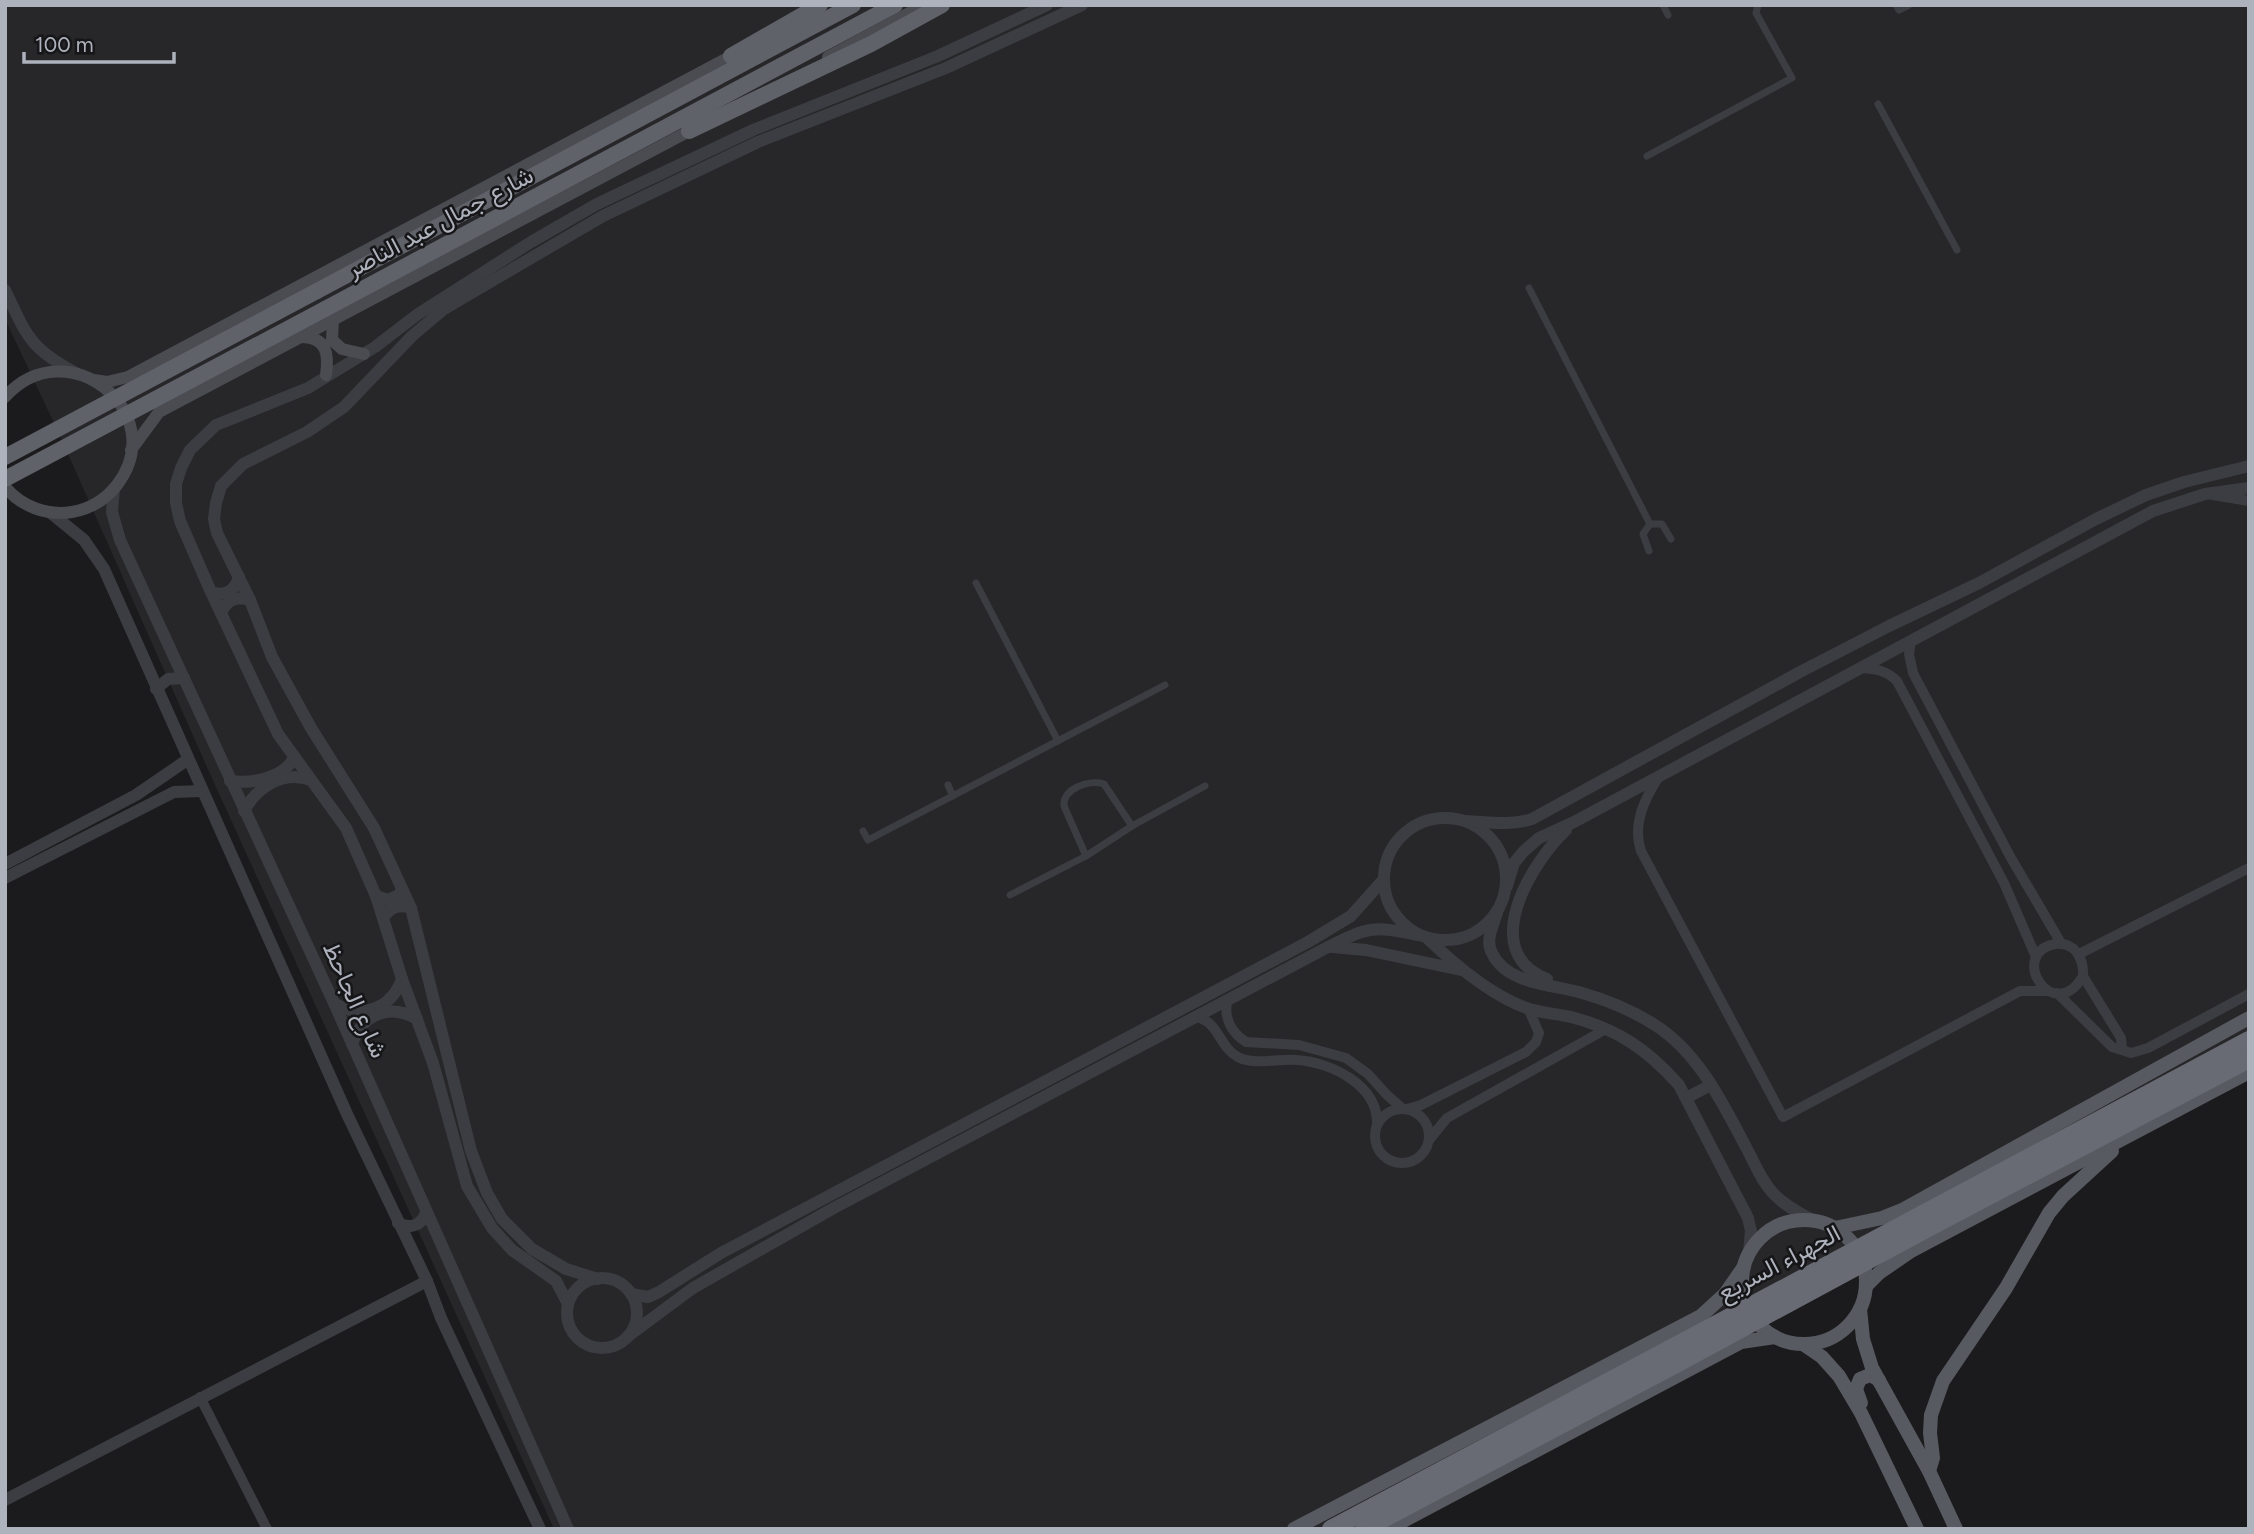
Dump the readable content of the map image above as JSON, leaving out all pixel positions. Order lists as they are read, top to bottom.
{
  "streets": {
    "highway": ["شارع جمال عبد الناصر", "الجهراء السريع"],
    "street": ["شارع الجاحظ"]
  },
  "scale_bar": "100 m"
}
